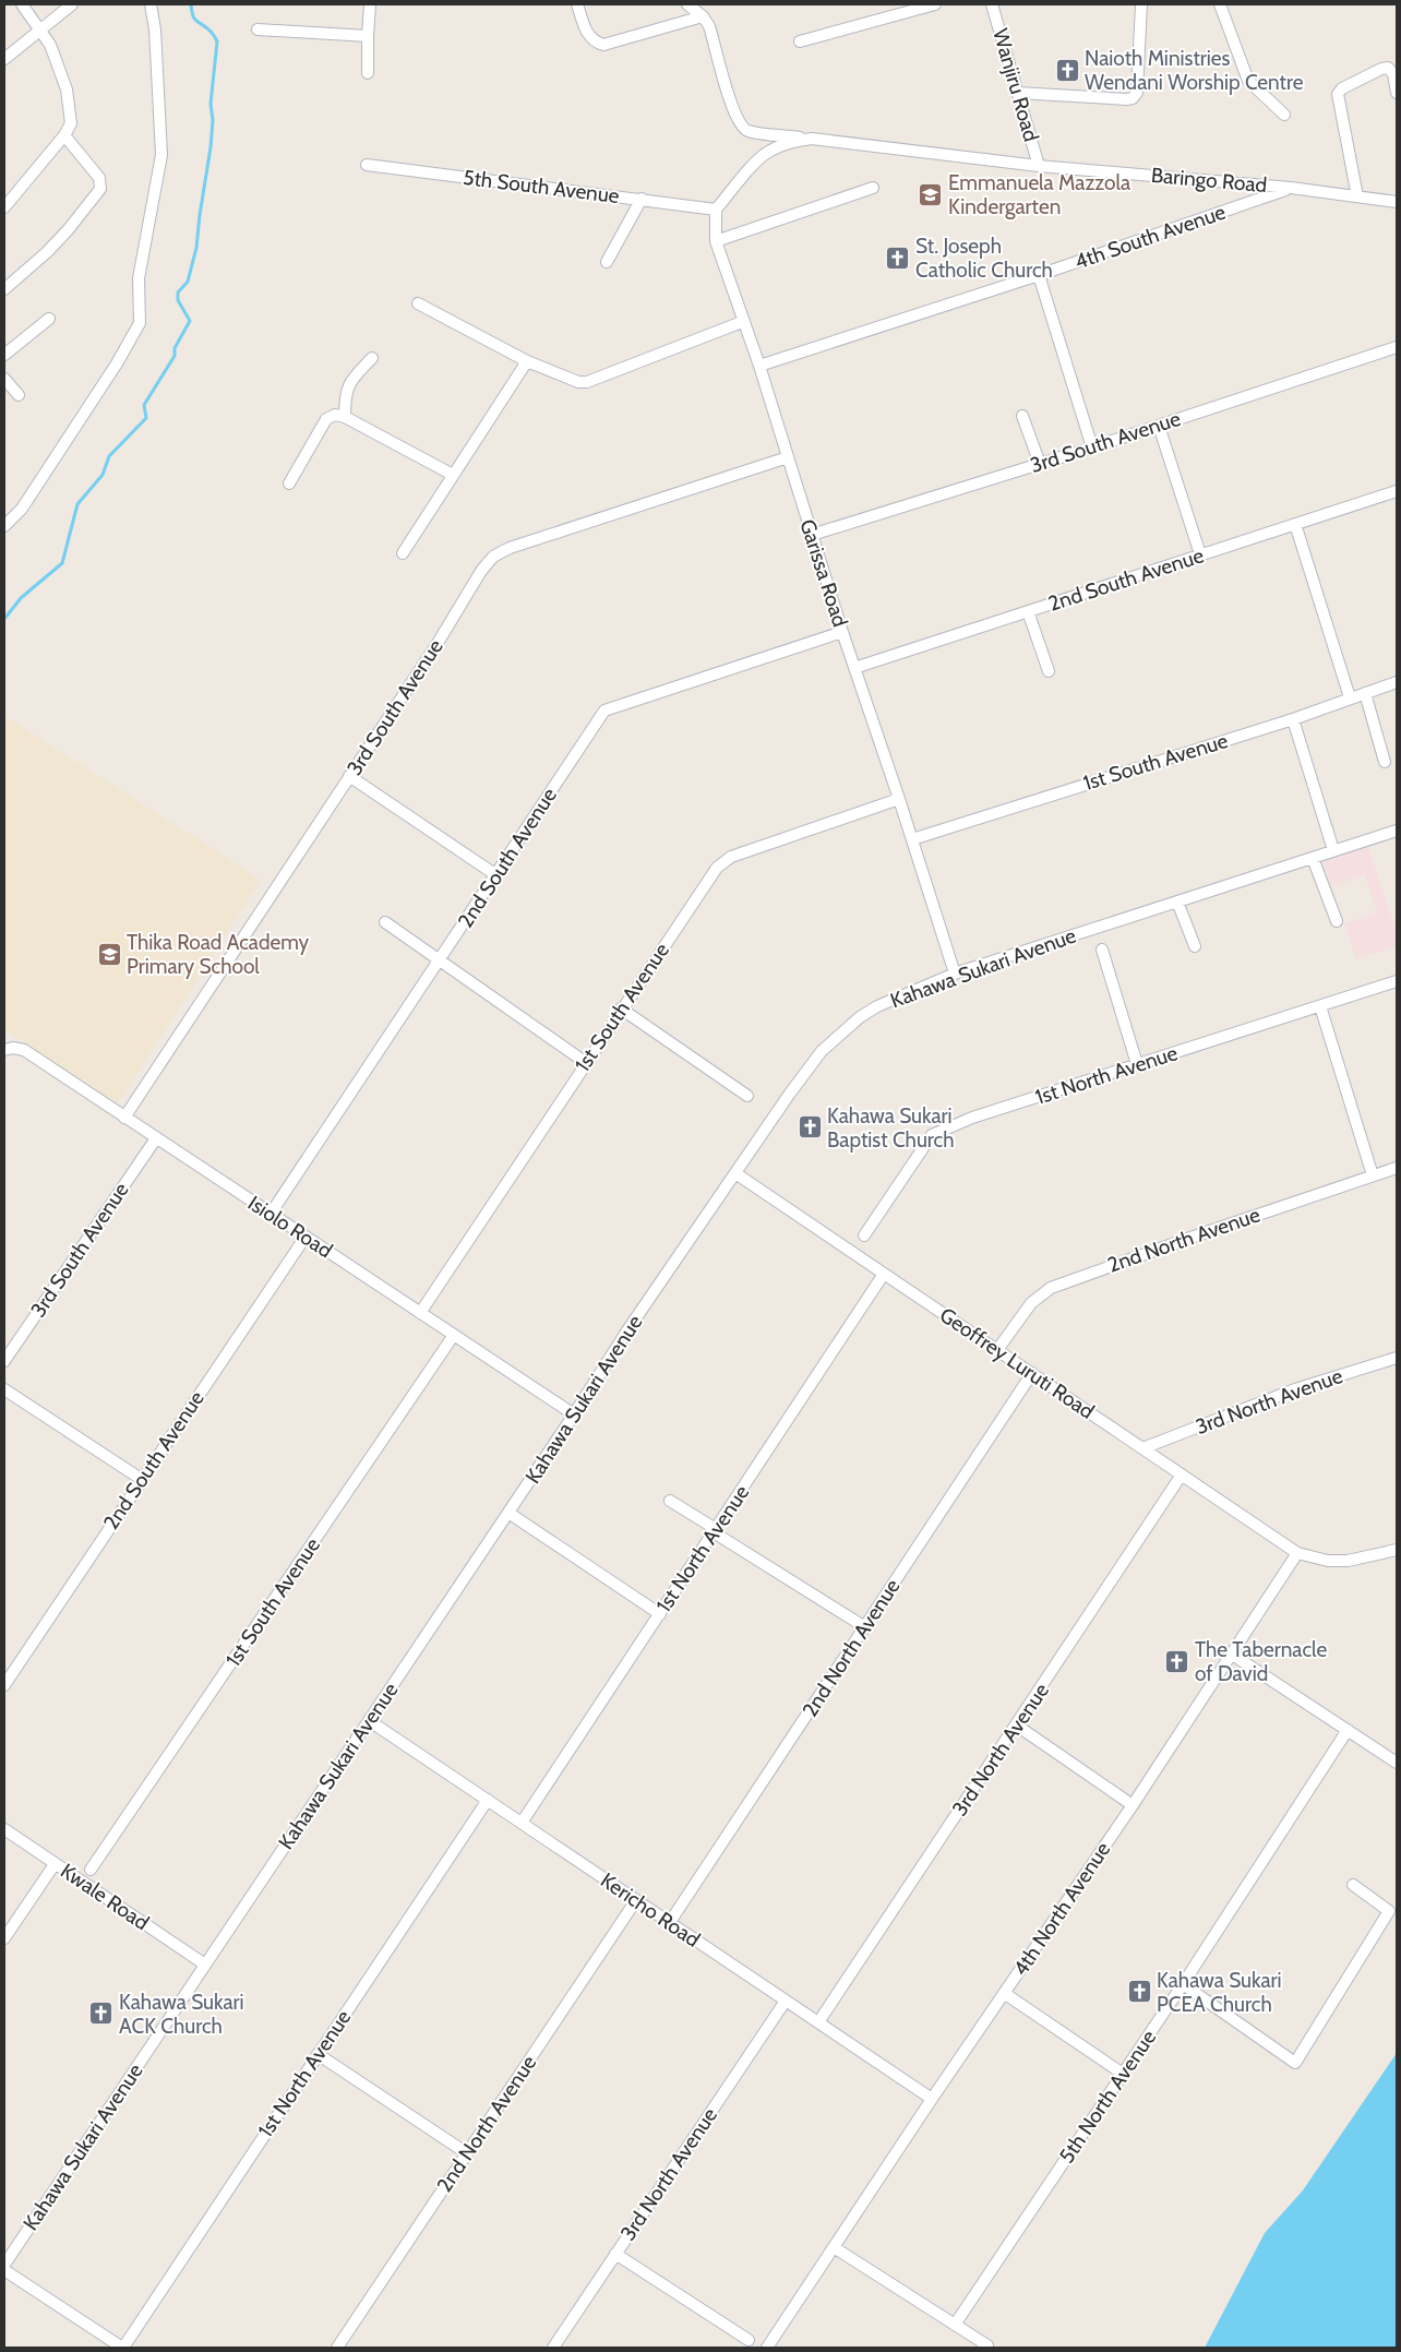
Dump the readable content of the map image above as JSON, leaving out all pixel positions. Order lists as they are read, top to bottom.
{
  "streets": {
    "street": [
      "Wanjiru Road",
      "Baringo Road",
      "5th South Avenue",
      "4th South Avenue",
      "3rd South Avenue",
      "Garissa Road",
      "2nd South Avenue",
      "1st South Avenue",
      "Kahawa Sukari Avenue",
      "1st North Avenue",
      "Isiolo Road",
      "2nd North Avenue",
      "Geoffrey Luruti Road",
      "3rd North Avenue",
      "Kwale Road",
      "4th North Avenue",
      "Kericho Road",
      "5th North Avenue"
    ]
  },
  "crossings": [
    ["Wanjiru Road", "Baringo Road"],
    ["Baringo Road", "5th South Avenue"],
    ["Baringo Road", "4th South Avenue"],
    ["Baringo Road", "Garissa Road"],
    ["5th South Avenue", "Garissa Road"],
    ["4th South Avenue", "Garissa Road"],
    ["3rd South Avenue", "Garissa Road"],
    ["3rd South Avenue", "Isiolo Road"],
    ["Garissa Road", "2nd South Avenue"],
    ["Garissa Road", "1st South Avenue"],
    ["Garissa Road", "Kahawa Sukari Avenue"],
    ["2nd South Avenue", "Isiolo Road"],
    ["1st South Avenue", "Isiolo Road"],
    ["1st South Avenue", "Kwale Road"],
    ["Kahawa Sukari Avenue", "Isiolo Road"],
    ["Kahawa Sukari Avenue", "Geoffrey Luruti Road"],
    ["Kahawa Sukari Avenue", "Kwale Road"],
    ["Kahawa Sukari Avenue", "Kericho Road"],
    ["1st North Avenue", "Geoffrey Luruti Road"],
    ["1st North Avenue", "Kericho Road"],
    ["2nd North Avenue", "Geoffrey Luruti Road"],
    ["2nd North Avenue", "Kericho Road"],
    ["Geoffrey Luruti Road", "3rd North Avenue"],
    ["Geoffrey Luruti Road", "4th North Avenue"],
    ["3rd North Avenue", "Kericho Road"],
    ["4th North Avenue", "Kericho Road"]
  ],
  "places": {
    "church": [
      "Naioth Ministries Wendani Worship Centre",
      "St. Joseph Catholic Church",
      "Kahawa Sukari Baptist Church",
      "The Tabernacle of David",
      "Kahawa Sukari PCEA Church",
      "Kahawa Sukari ACK Church"
    ],
    "school or university": ["Emmanuela Mazzola Kindergarten", "Thika Road Academy Primary School"]
  }
}
